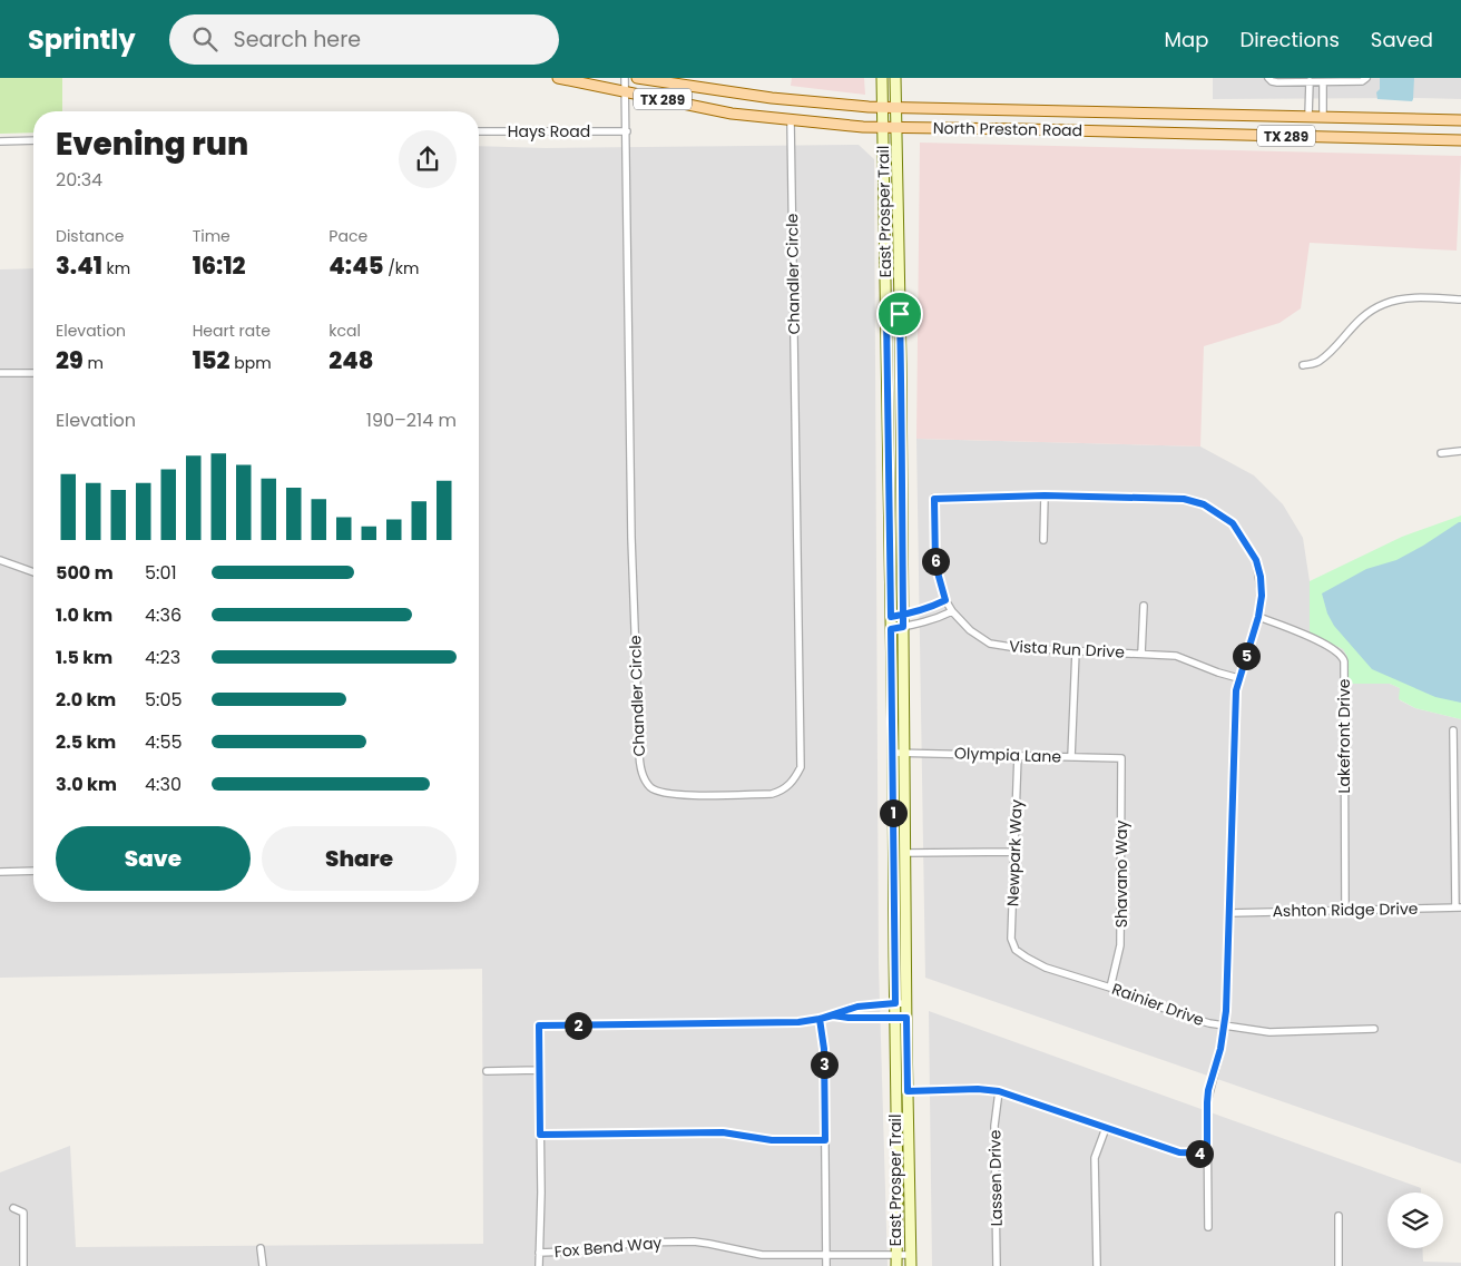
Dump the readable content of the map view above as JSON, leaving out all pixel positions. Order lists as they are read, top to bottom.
{
  "streets": {
    "main road": ["TX 289", "North Preston Road", "East Prosper Trail"],
    "street": [
      "Hays Road",
      "Chandler Circle",
      "Vista Run Drive",
      "Lakefront Drive",
      "Olympia Lane",
      "Newpark Way",
      "Shavano Way",
      "Ashton Ridge Drive",
      "Rainier Drive",
      "Lassen Drive",
      "Fox Bend Way"
    ]
  },
  "crossings": [
    ["North Preston Road", "East Prosper Trail"],
    ["North Preston Road", "Chandler Circle"],
    ["Hays Road", "Chandler Circle"],
    ["East Prosper Trail", "Olympia Lane"],
    ["East Prosper Trail", "Fox Bend Way"],
    ["Lakefront Drive", "Ashton Ridge Drive"],
    ["Olympia Lane", "Newpark Way"],
    ["Olympia Lane", "Shavano Way"],
    ["Newpark Way", "Rainier Drive"],
    ["Shavano Way", "Rainier Drive"]
  ],
  "page": {
    "header": "Sprintly",
    "search": "Search here",
    "nav": ["Map", "Directions", "Saved"],
    "heading": ["Evening run", "20:34"],
    "stats": [
      ["Distance", "3.41 km"],
      ["Time", "16:12"],
      ["Pace", "4:45 /km"],
      ["Elevation", "29 m"],
      ["Heart rate", "152 bpm"],
      ["kcal", "248"]
    ],
    "chart": ["Elevation", "190–214 m"],
    "pins": [
      "6",
      "5",
      "1",
      "2",
      "3",
      "4"
    ],
    "list": [
      {
        "name": "500 m",
        "note": "5:01"
      },
      {
        "name": "1.0 km",
        "note": "4:36"
      },
      {
        "name": "1.5 km",
        "note": "4:23"
      },
      {
        "name": "2.0 km",
        "note": "5:05"
      },
      {
        "name": "2.5 km",
        "note": "4:55"
      },
      {
        "name": "3.0 km",
        "note": "4:30"
      }
    ],
    "buttons": ["Save", "Share"]
  }
}
